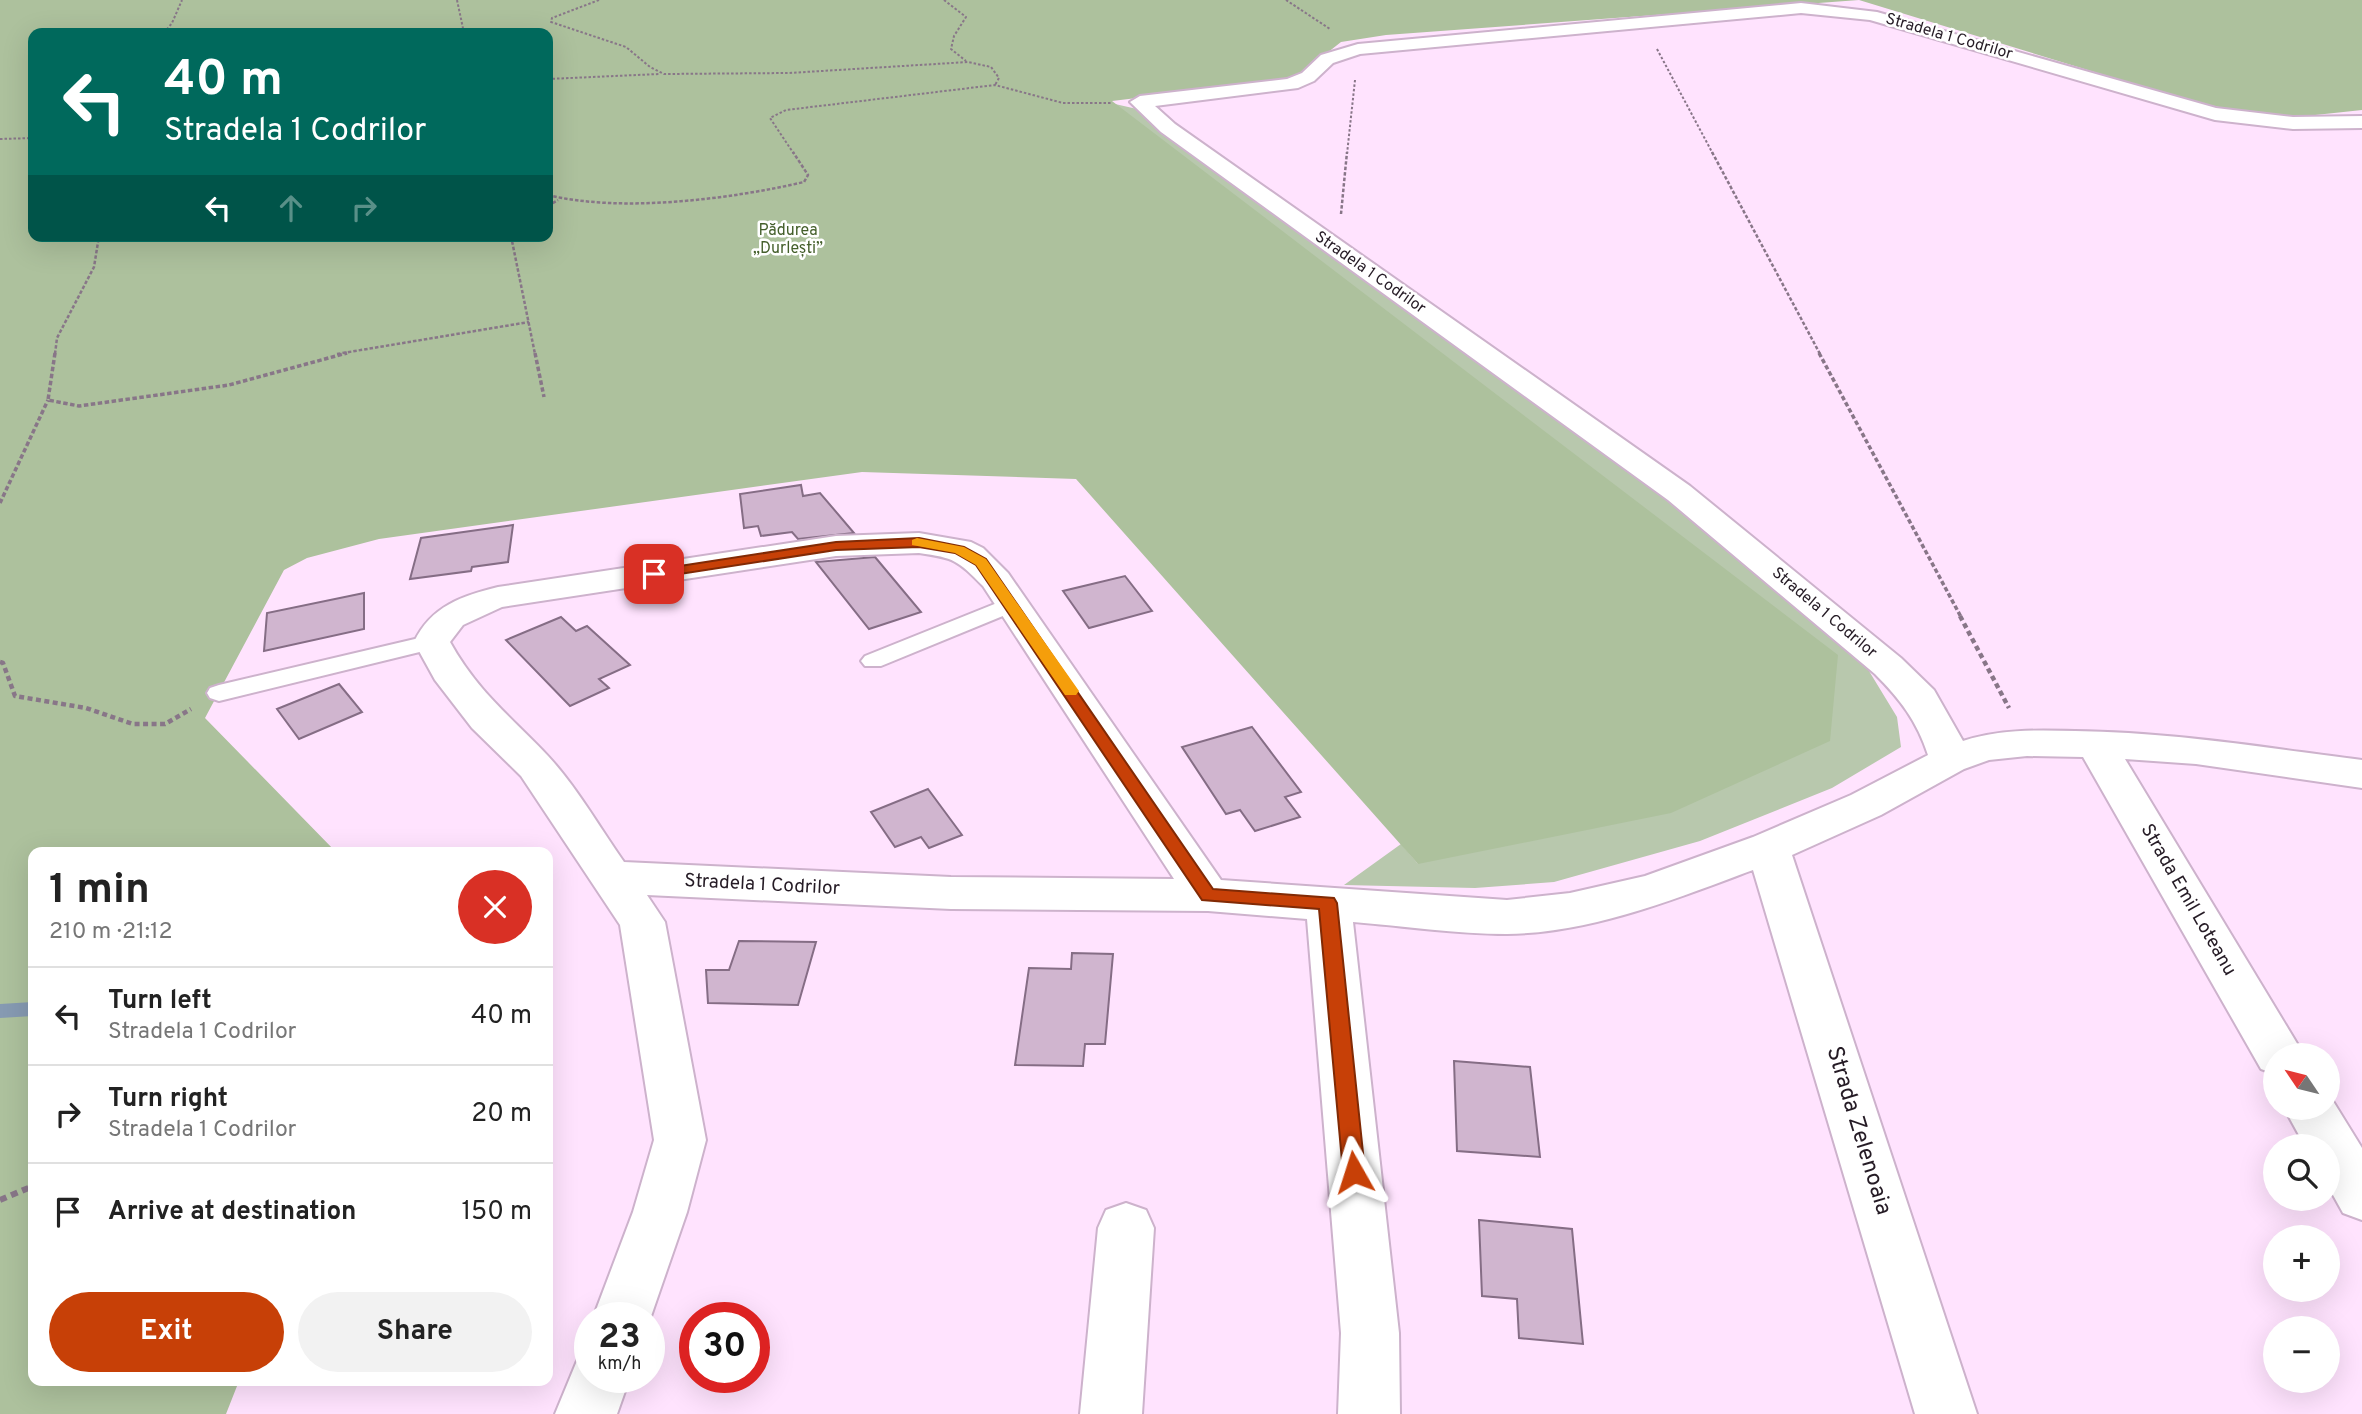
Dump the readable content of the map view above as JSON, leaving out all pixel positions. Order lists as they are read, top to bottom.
{
  "streets": {
    "street": ["Stradela 1 Codrilor", "Strada Emil Loteanu", "Strada Zelenoaia"]
  },
  "crossings": [
    ["Stradela 1 Codrilor", "Strada Zelenoaia"]
  ],
  "parks": ["Pădurea „Durlești”"],
  "north": "top left",
  "page": {
    "turn": ["40 m", "Stradela 1 Codrilor"],
    "heading": ["1 min", "210 m · 21:12"],
    "list": [
      {
        "name": "Turn left",
        "note": "Stradela 1 Codrilor",
        "value": "40 m"
      },
      {
        "name": "Turn right",
        "note": "Stradela 1 Codrilor",
        "value": "20 m"
      },
      {
        "name": "Arrive at destination",
        "value": "150 m"
      }
    ],
    "map_buttons": ["+", "−"],
    "buttons": ["Exit", "Share"],
    "speed": "23 km/h",
    "limit": "30"
  }
}
